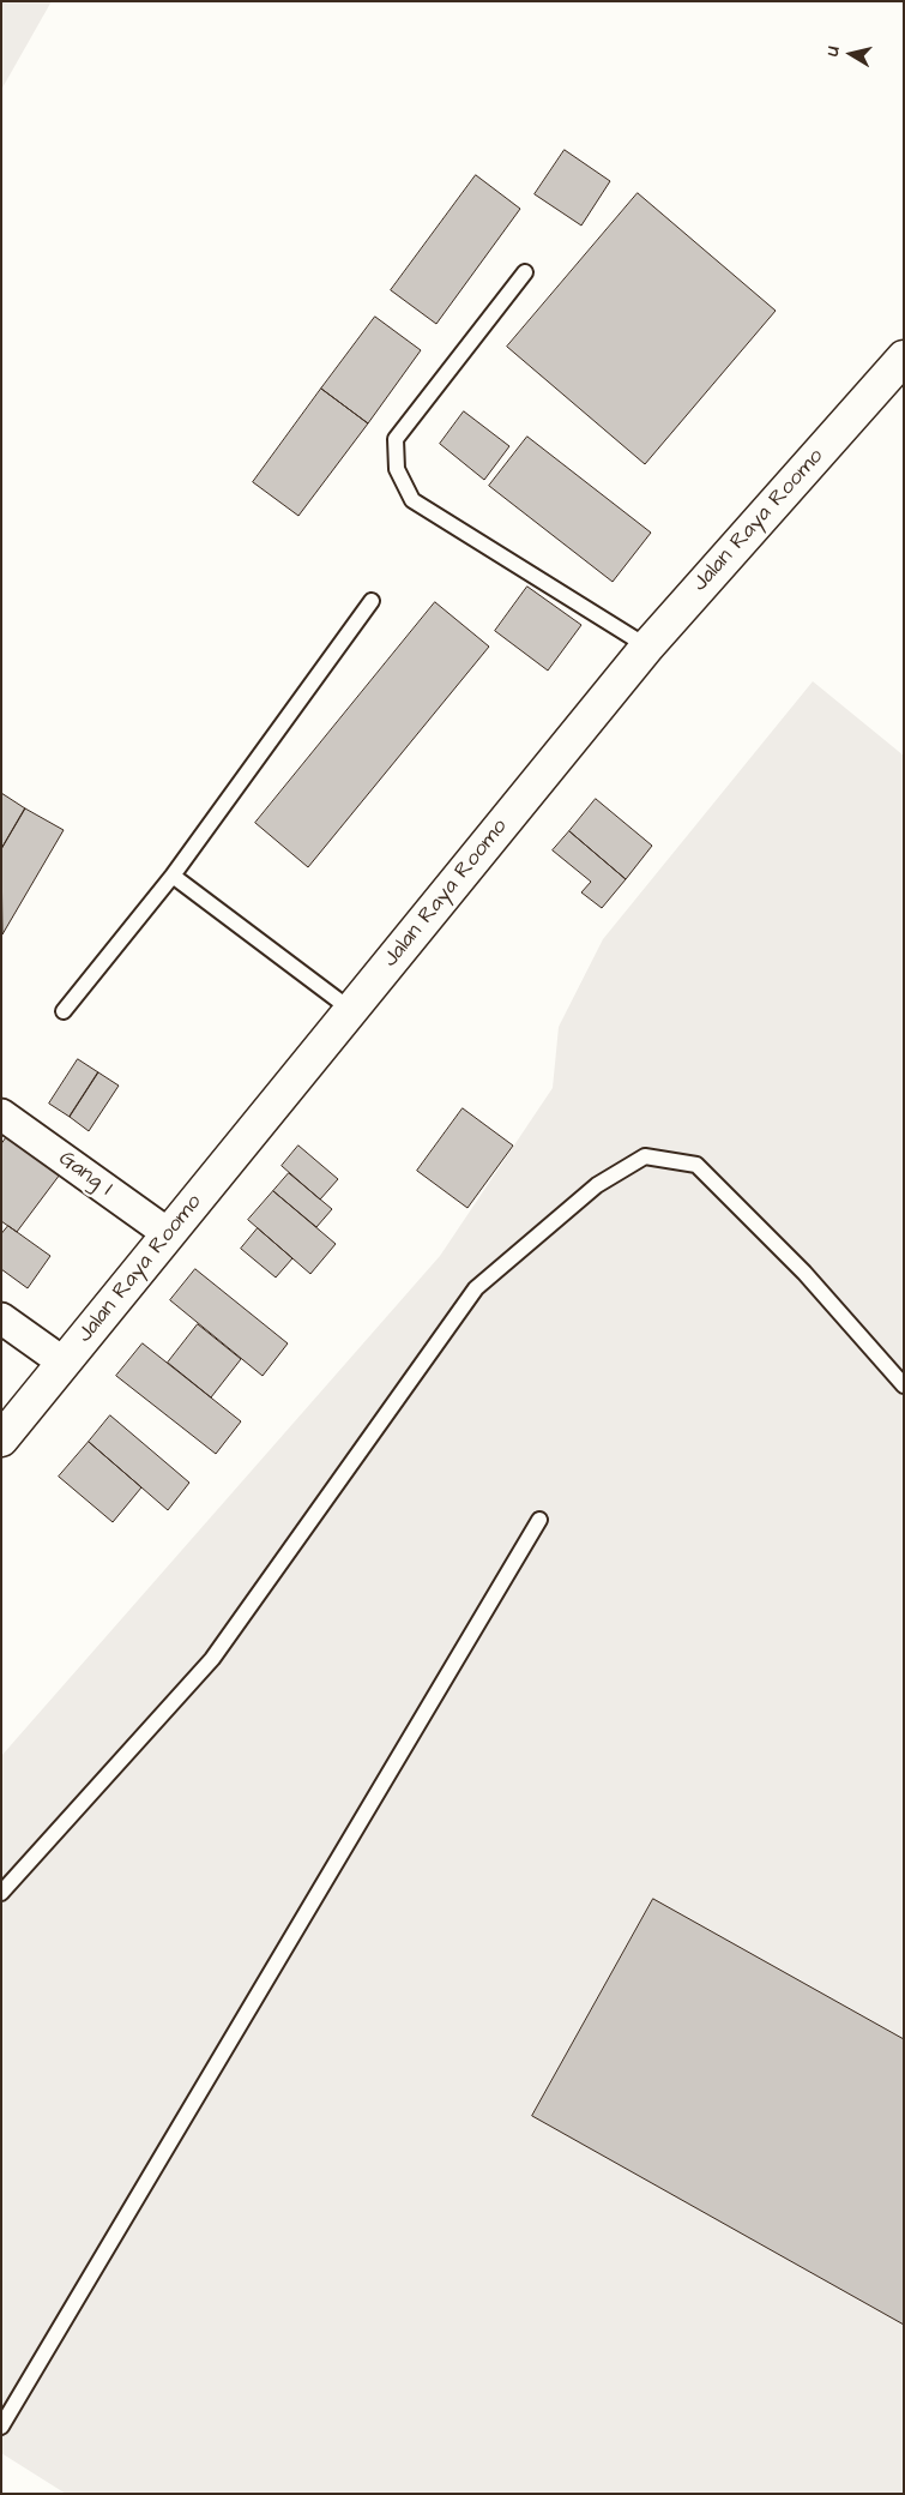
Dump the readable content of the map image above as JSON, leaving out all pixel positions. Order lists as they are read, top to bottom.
{
  "streets": {
    "highway": ["Jalan Raya Roomo"],
    "street": ["Gang I"]
  },
  "crossings": [
    ["Jalan Raya Roomo", "Gang I"]
  ],
  "north": "left"
}
